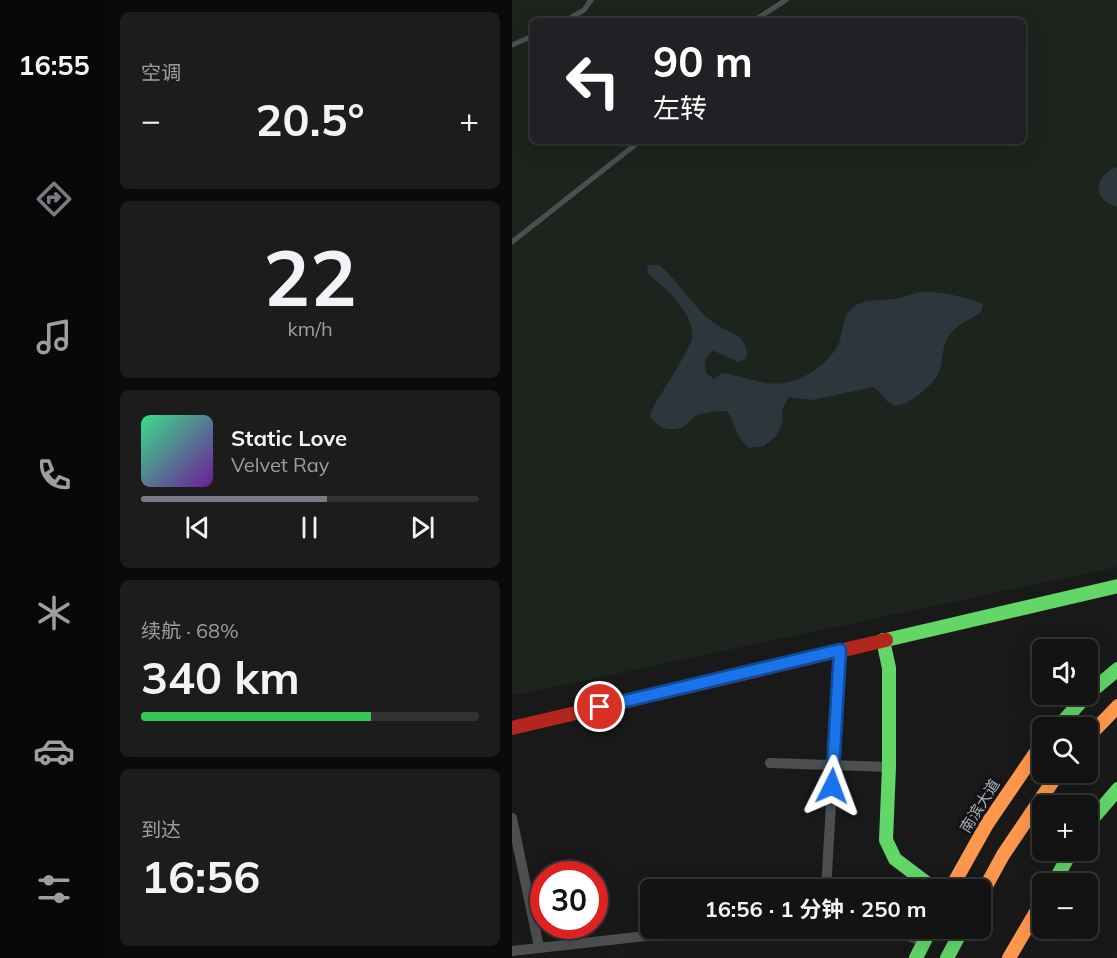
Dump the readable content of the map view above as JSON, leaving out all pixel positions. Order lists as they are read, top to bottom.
{
  "streets": {
    "street": ["南滨大道"]
  },
  "page": {
    "tabs": "16:55",
    "tile": [
      "空调",
      ["22", "km/h"],
      ["续航 · 68%", "340 km"],
      ["到达", "16:56"]
    ],
    "turn": ["90 m", "左转"],
    "heat": ["−", "20.5°", "+"],
    "song": ["Static Love", "Velvet Ray"],
    "map_buttons": ["+", "−"],
    "limit": "30",
    "trip": "16:56 · 1 分钟 · 250 m"
  }
}
